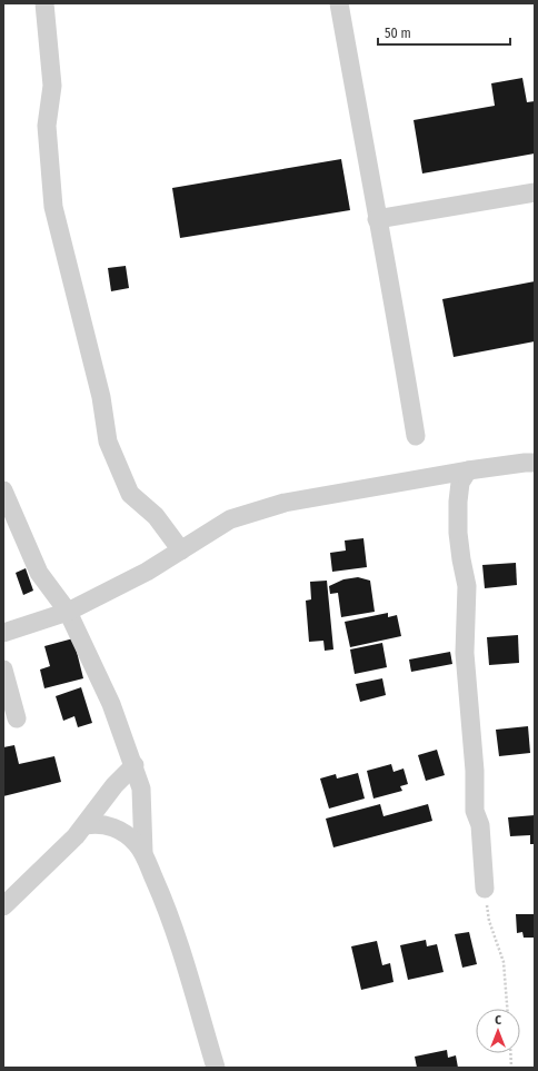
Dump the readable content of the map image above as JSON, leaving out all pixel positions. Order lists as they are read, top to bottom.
{
  "scale_bar": "50 m",
  "north": "top"
}
